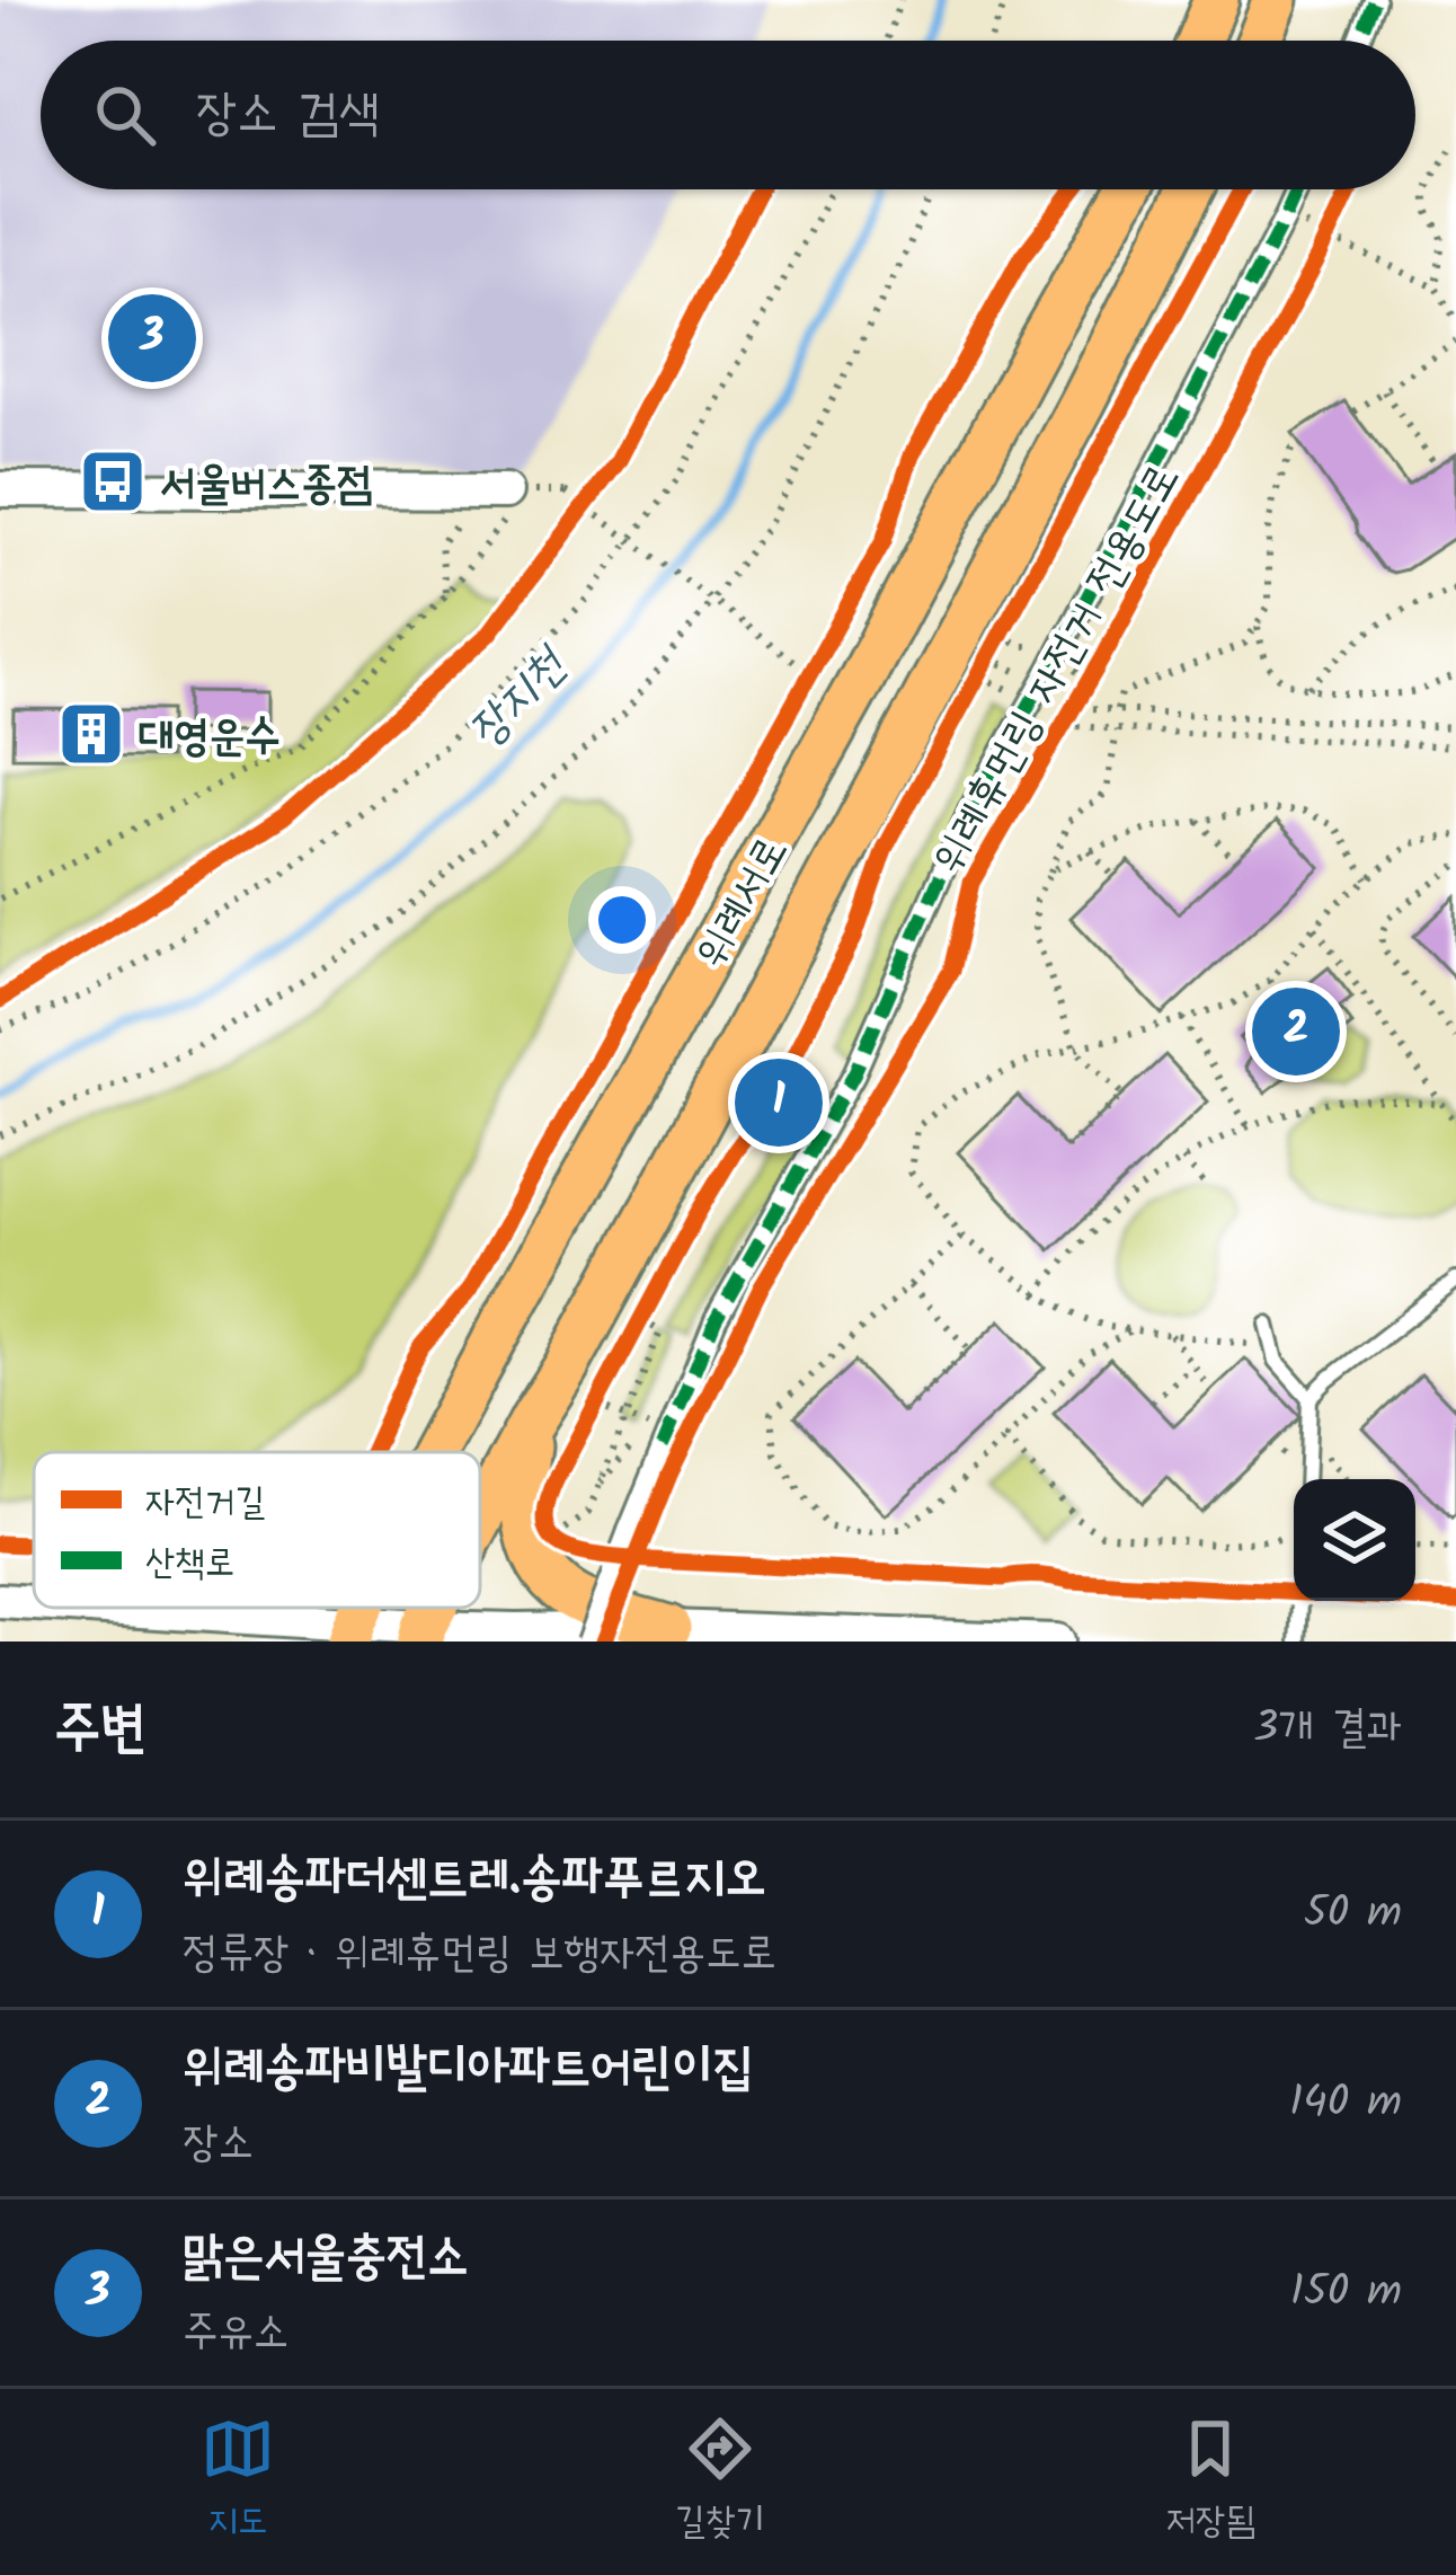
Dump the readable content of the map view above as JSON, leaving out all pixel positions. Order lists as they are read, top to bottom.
{
  "streets": {
    "main road": ["위례서로"],
    "cycle path": ["위례휴먼링 자전거 전용도로"]
  },
  "water": ["장지천"],
  "places": {
    "bus stop": ["서울버스종점"],
    "building": ["대영운수"]
  },
  "legend": ["자전거길", "산책로"],
  "page": {
    "search": "장소 검색",
    "pins": ["3", "2", "1"],
    "heading": ["주변", "3개 결과"],
    "list": [
      {
        "mark": "1",
        "name": "위례송파더센트레.송파푸르지오",
        "note": "정류장 · 위례휴먼링 보행자전용도로",
        "value": "50 m"
      },
      {
        "mark": "2",
        "name": "위례송파비발디아파트어린이집",
        "note": "장소",
        "value": "140 m"
      },
      {
        "mark": "3",
        "name": "맑은서울충전소",
        "note": "주유소",
        "value": "150 m"
      }
    ],
    "nav": ["지도", "길찾기", "저장됨"]
  }
}
